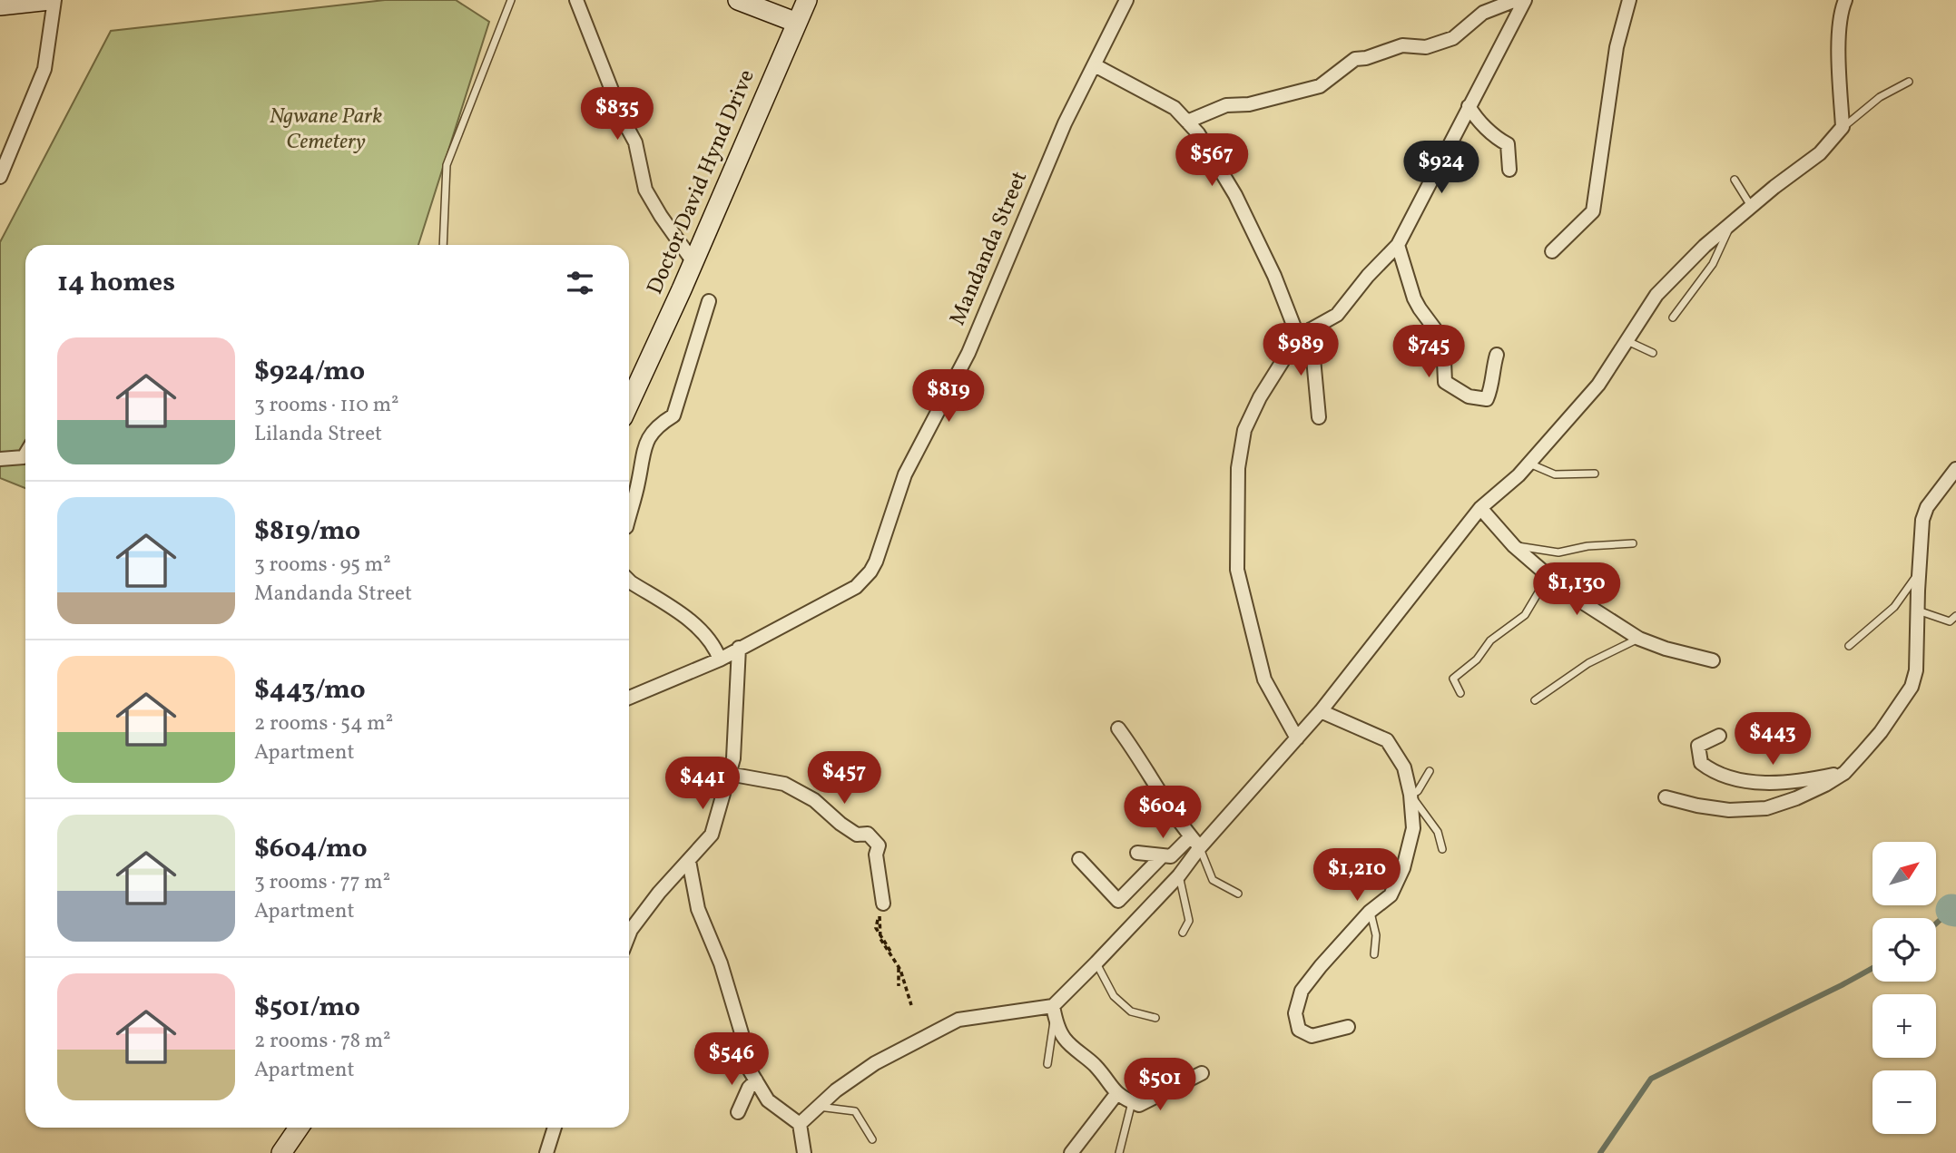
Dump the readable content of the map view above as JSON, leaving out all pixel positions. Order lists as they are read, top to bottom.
{
  "streets": {
    "main road": ["Doctor David Hynd Drive"],
    "street": ["Mandanda Street"]
  },
  "parks": ["Ngwane Park Cemetery"],
  "north": "top right",
  "page": {
    "price": [
      "$835",
      "$567",
      "$924",
      "$989",
      "$745",
      "$819",
      "$1,130",
      "$443",
      "$457",
      "$441",
      "$604",
      "$1,210",
      "$546",
      "$501"
    ],
    "heading": "14 homes",
    "list": [
      {
        "name": "$924/mo",
        "note": "3 rooms · 110 m² · Lilanda Street"
      },
      {
        "name": "$819/mo",
        "note": "3 rooms · 95 m² · Mandanda Street"
      },
      {
        "name": "$443/mo",
        "note": "2 rooms · 54 m² · Apartment"
      },
      {
        "name": "$604/mo",
        "note": "3 rooms · 77 m² · Apartment"
      },
      {
        "name": "$501/mo",
        "note": "2 rooms · 78 m² · Apartment"
      }
    ],
    "map_buttons": ["+", "−"]
  }
}
